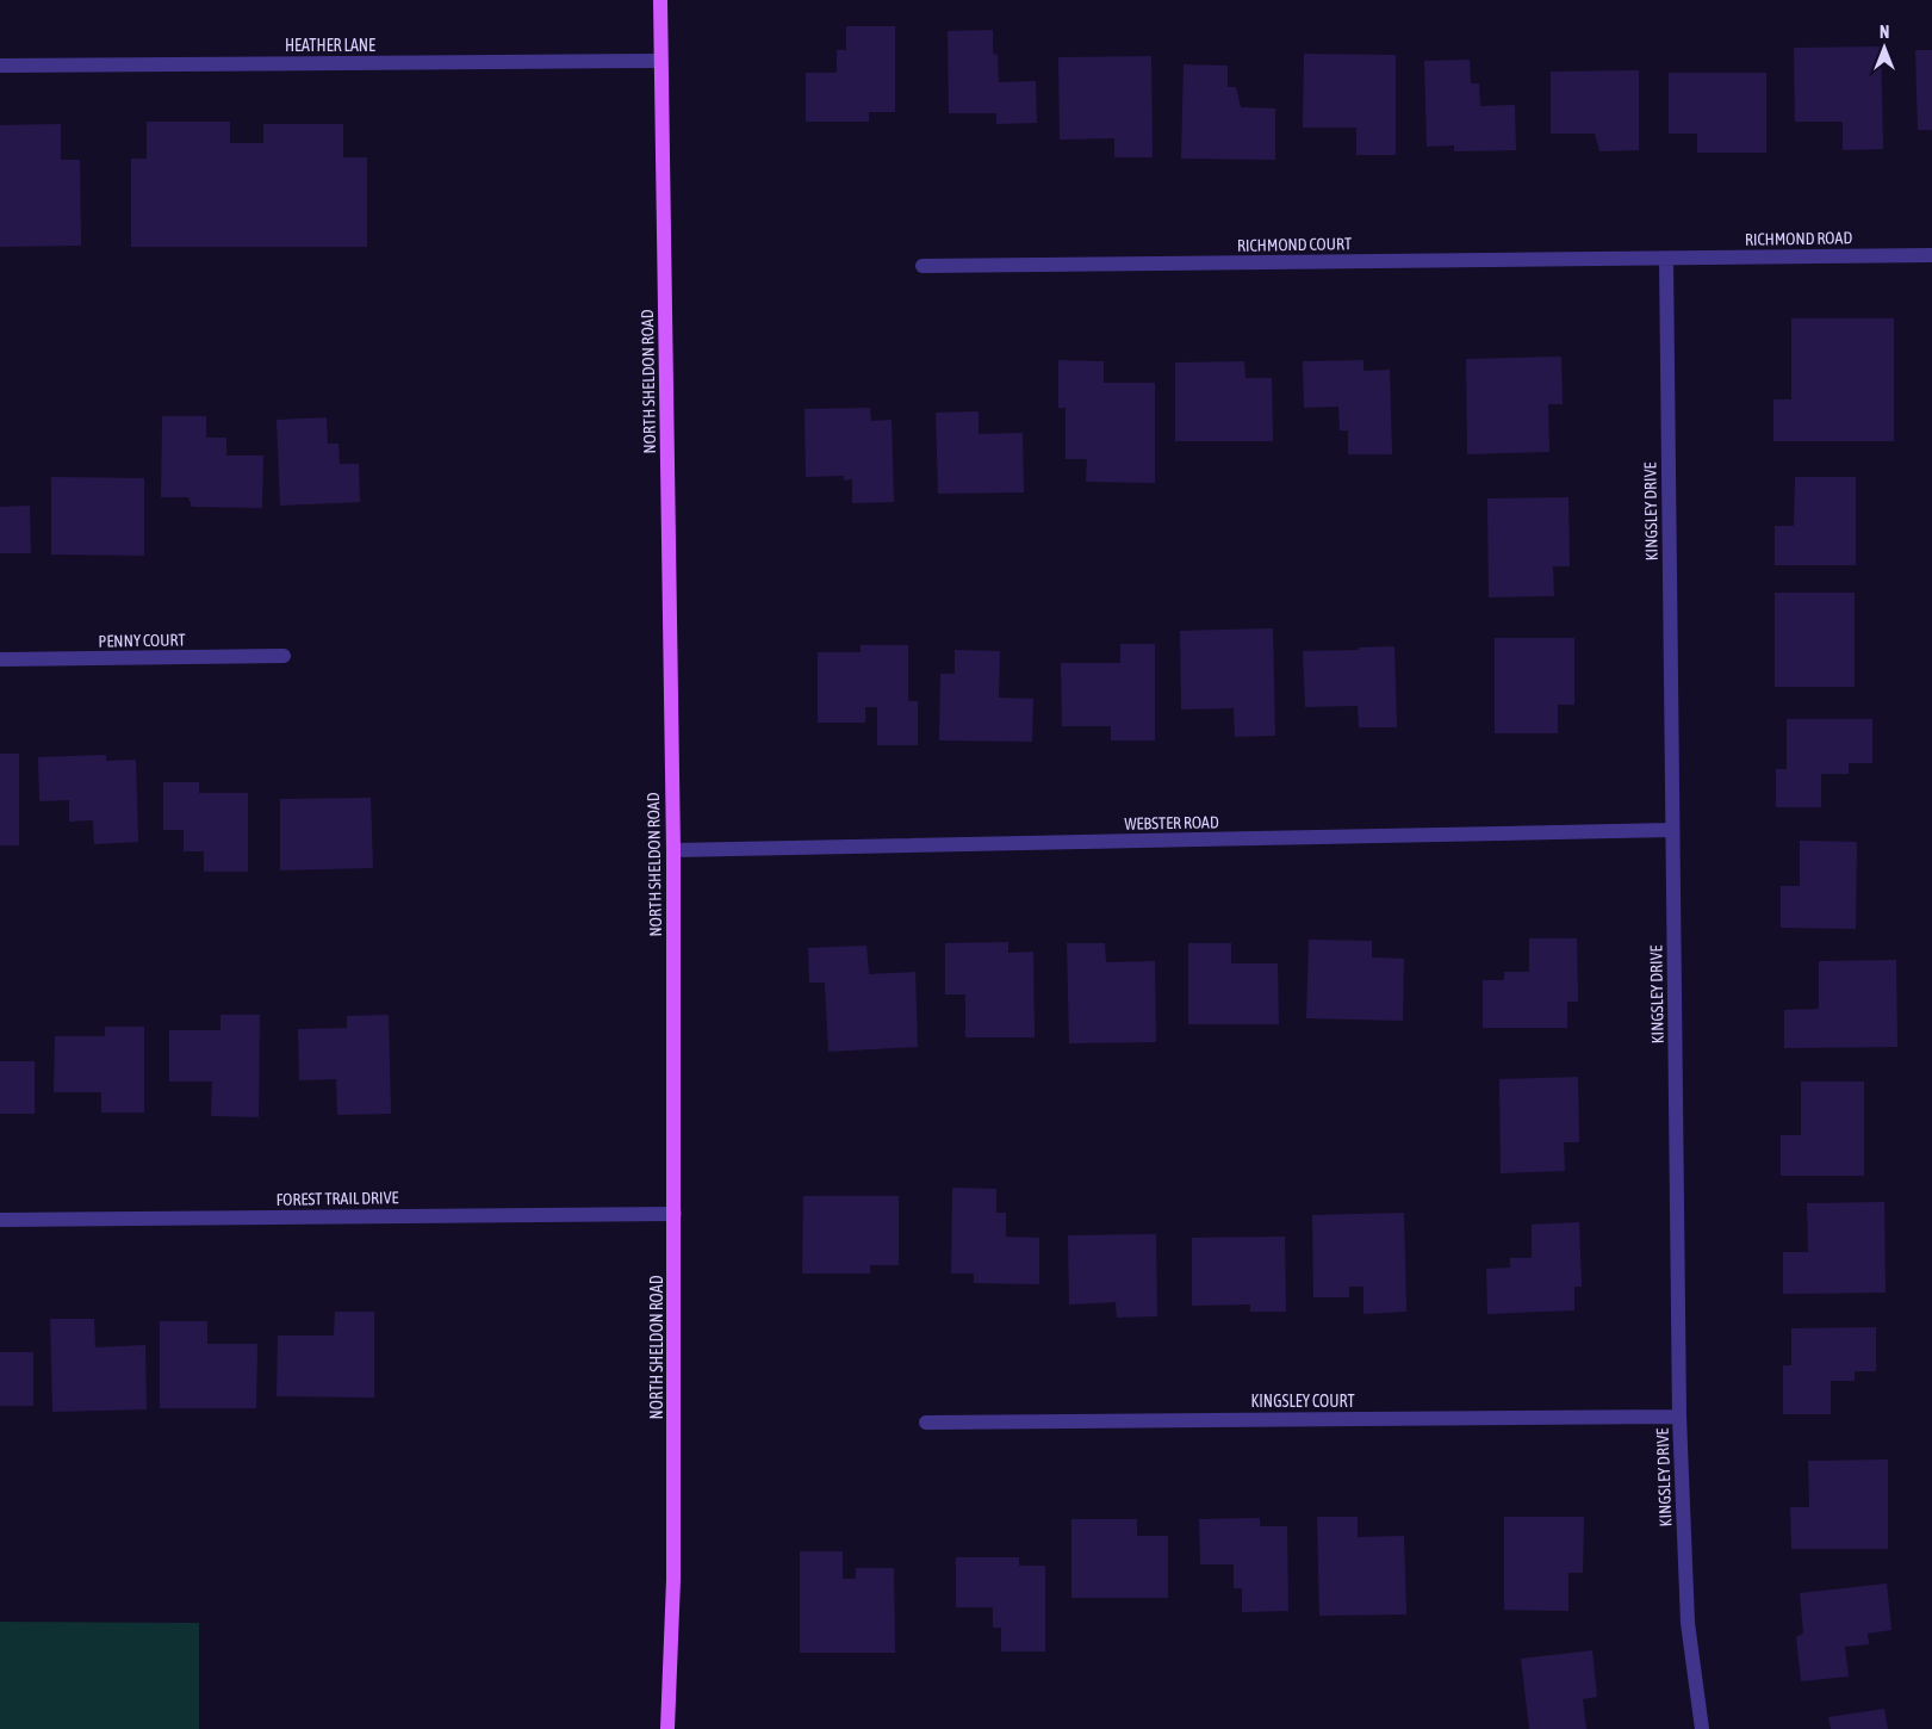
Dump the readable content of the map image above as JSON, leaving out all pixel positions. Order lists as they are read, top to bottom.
{
  "streets": {
    "main road": ["NORTH SHELDON ROAD"],
    "street": [
      "HEATHER LANE",
      "RICHMOND ROAD",
      "RICHMOND COURT",
      "KINGSLEY DRIVE",
      "PENNY COURT",
      "WEBSTER ROAD",
      "FOREST TRAIL DRIVE",
      "KINGSLEY COURT"
    ]
  },
  "crossings": [
    ["HEATHER LANE", "NORTH SHELDON ROAD"],
    ["RICHMOND ROAD", "RICHMOND COURT"],
    ["RICHMOND ROAD", "KINGSLEY DRIVE"],
    ["RICHMOND COURT", "KINGSLEY DRIVE"],
    ["NORTH SHELDON ROAD", "WEBSTER ROAD"],
    ["NORTH SHELDON ROAD", "FOREST TRAIL DRIVE"],
    ["KINGSLEY DRIVE", "WEBSTER ROAD"],
    ["KINGSLEY DRIVE", "KINGSLEY COURT"]
  ],
  "north": "top"
}
